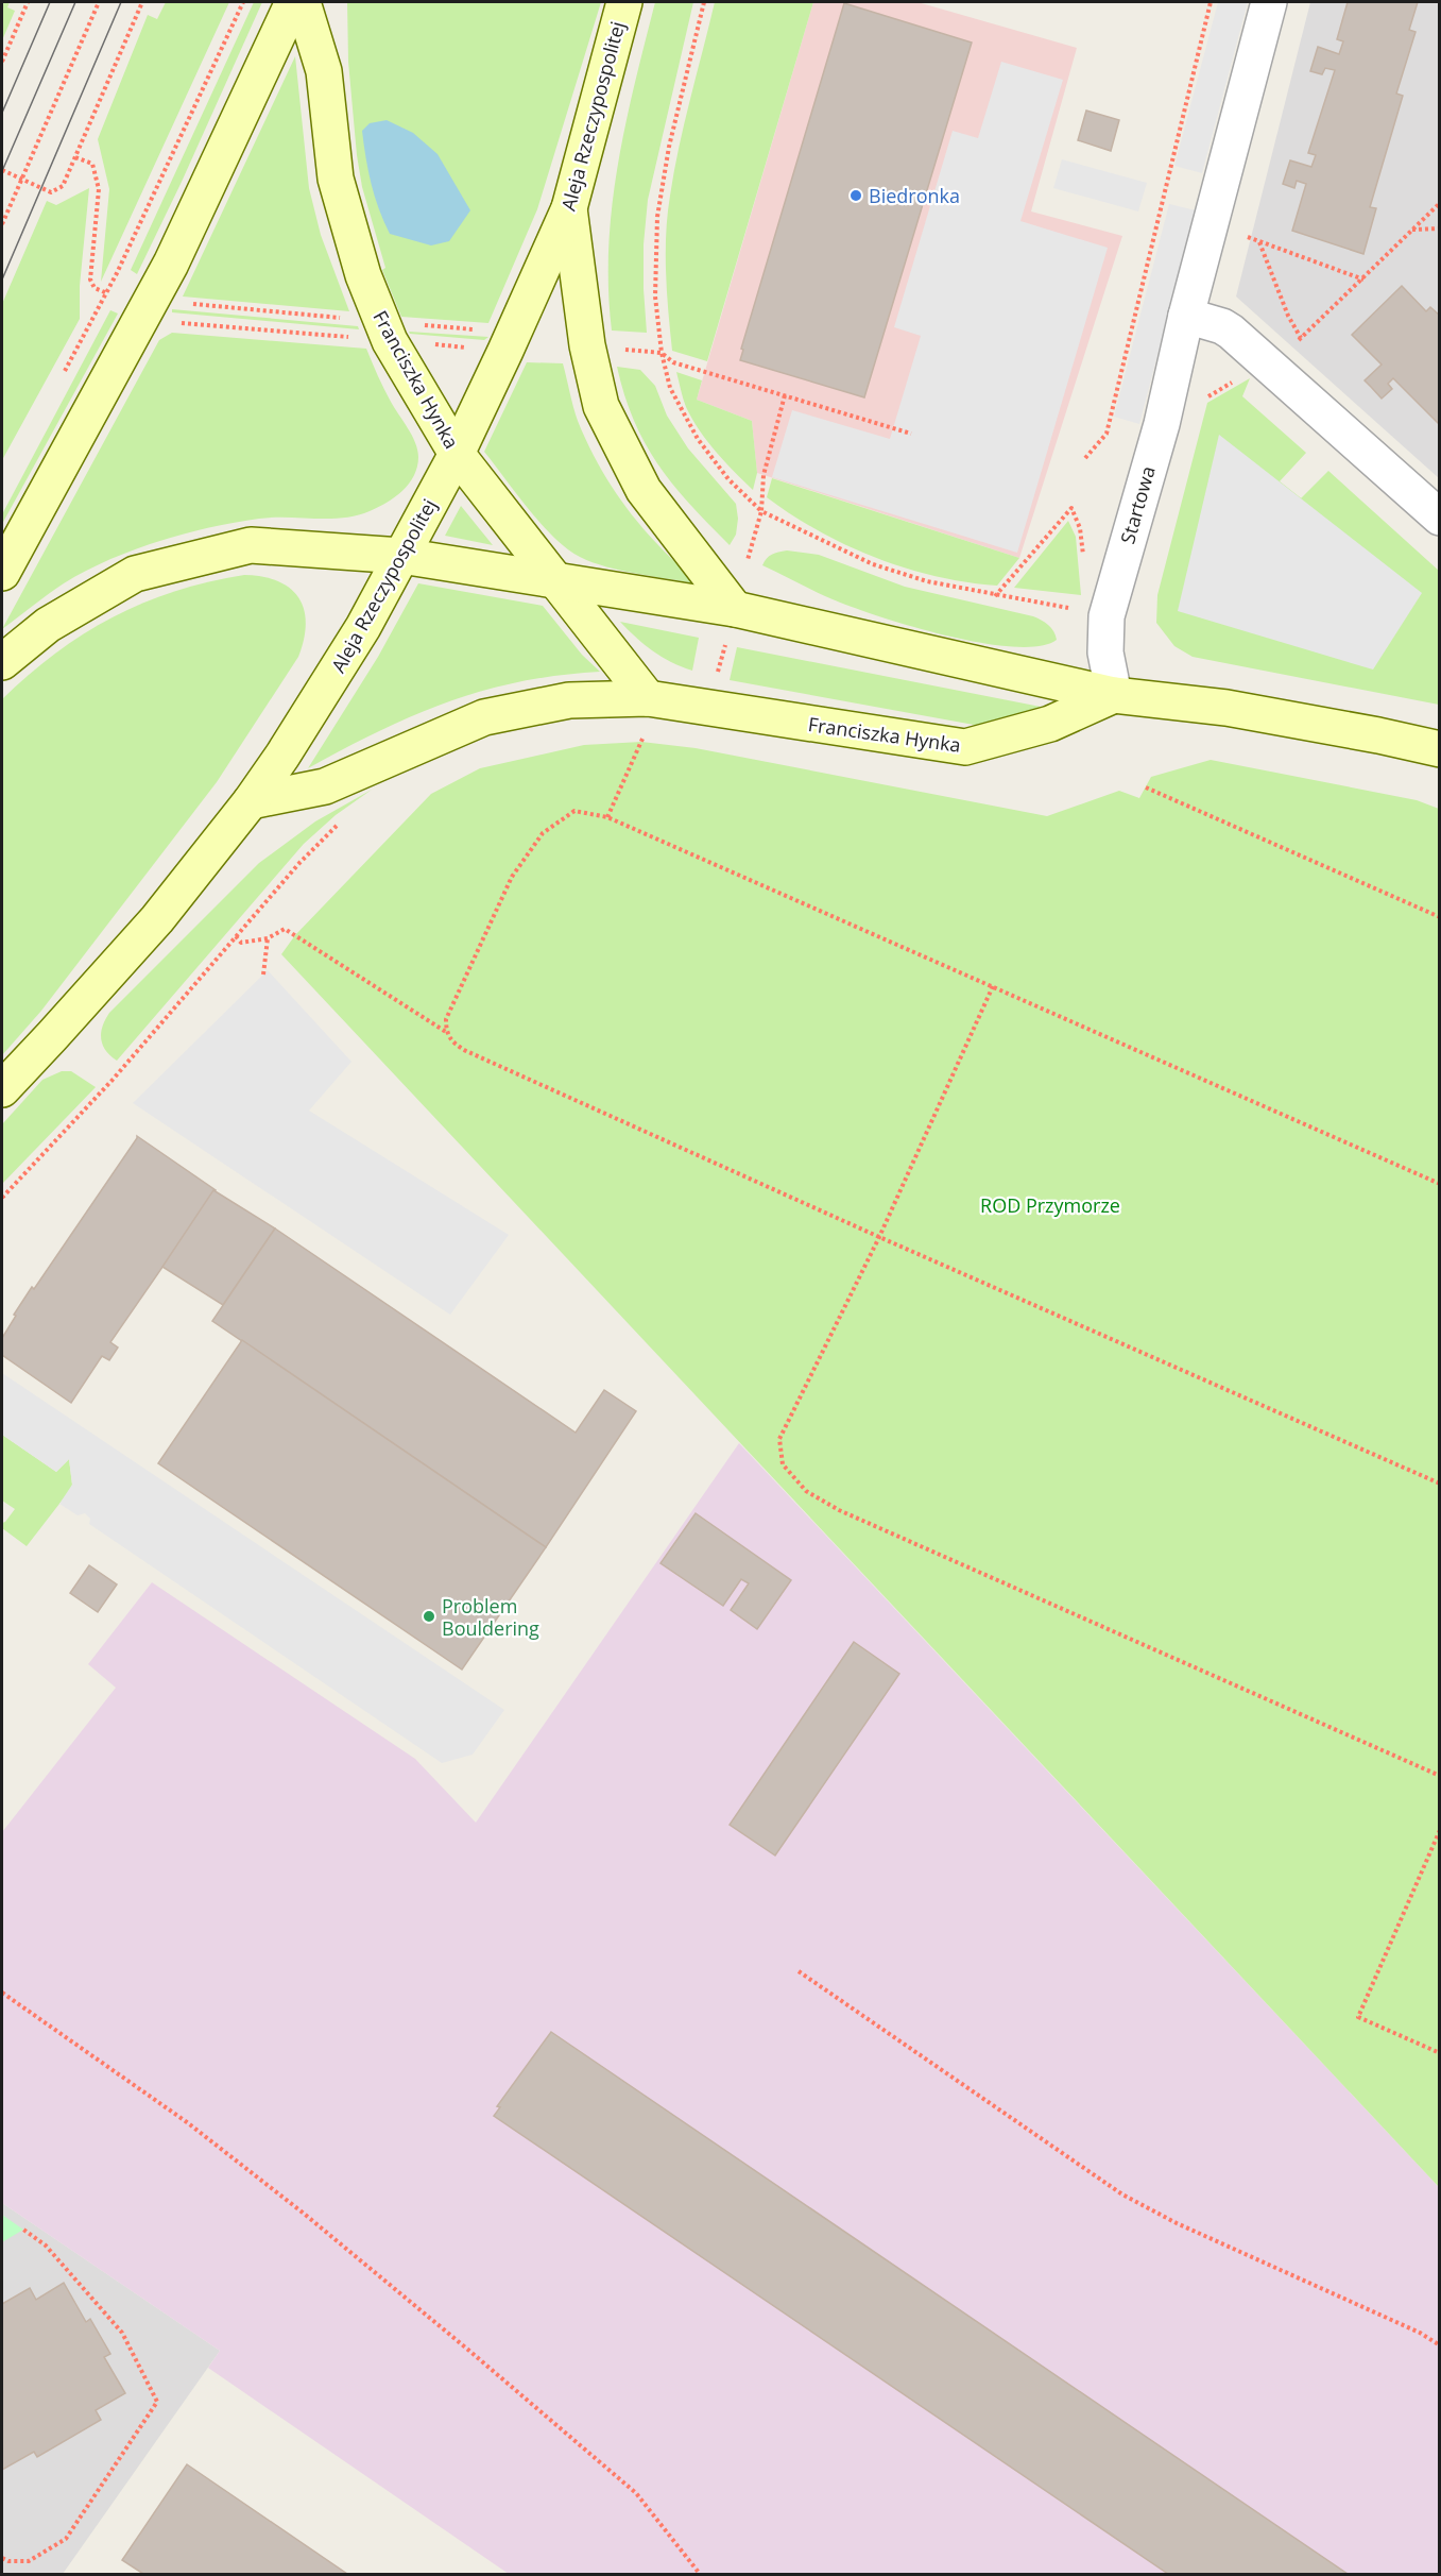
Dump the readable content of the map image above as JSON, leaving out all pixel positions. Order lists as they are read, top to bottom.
{
  "streets": {
    "street": ["Aleja Rzeczypospolitej", "Franciszka Hynka", "Startowa"]
  },
  "crossings": [
    ["Aleja Rzeczypospolitej", "Franciszka Hynka"],
    ["Franciszka Hynka", "Startowa"]
  ],
  "parks": ["ROD Przymorze"],
  "places": ["Biedronka", "Problem Bouldering"]
}
